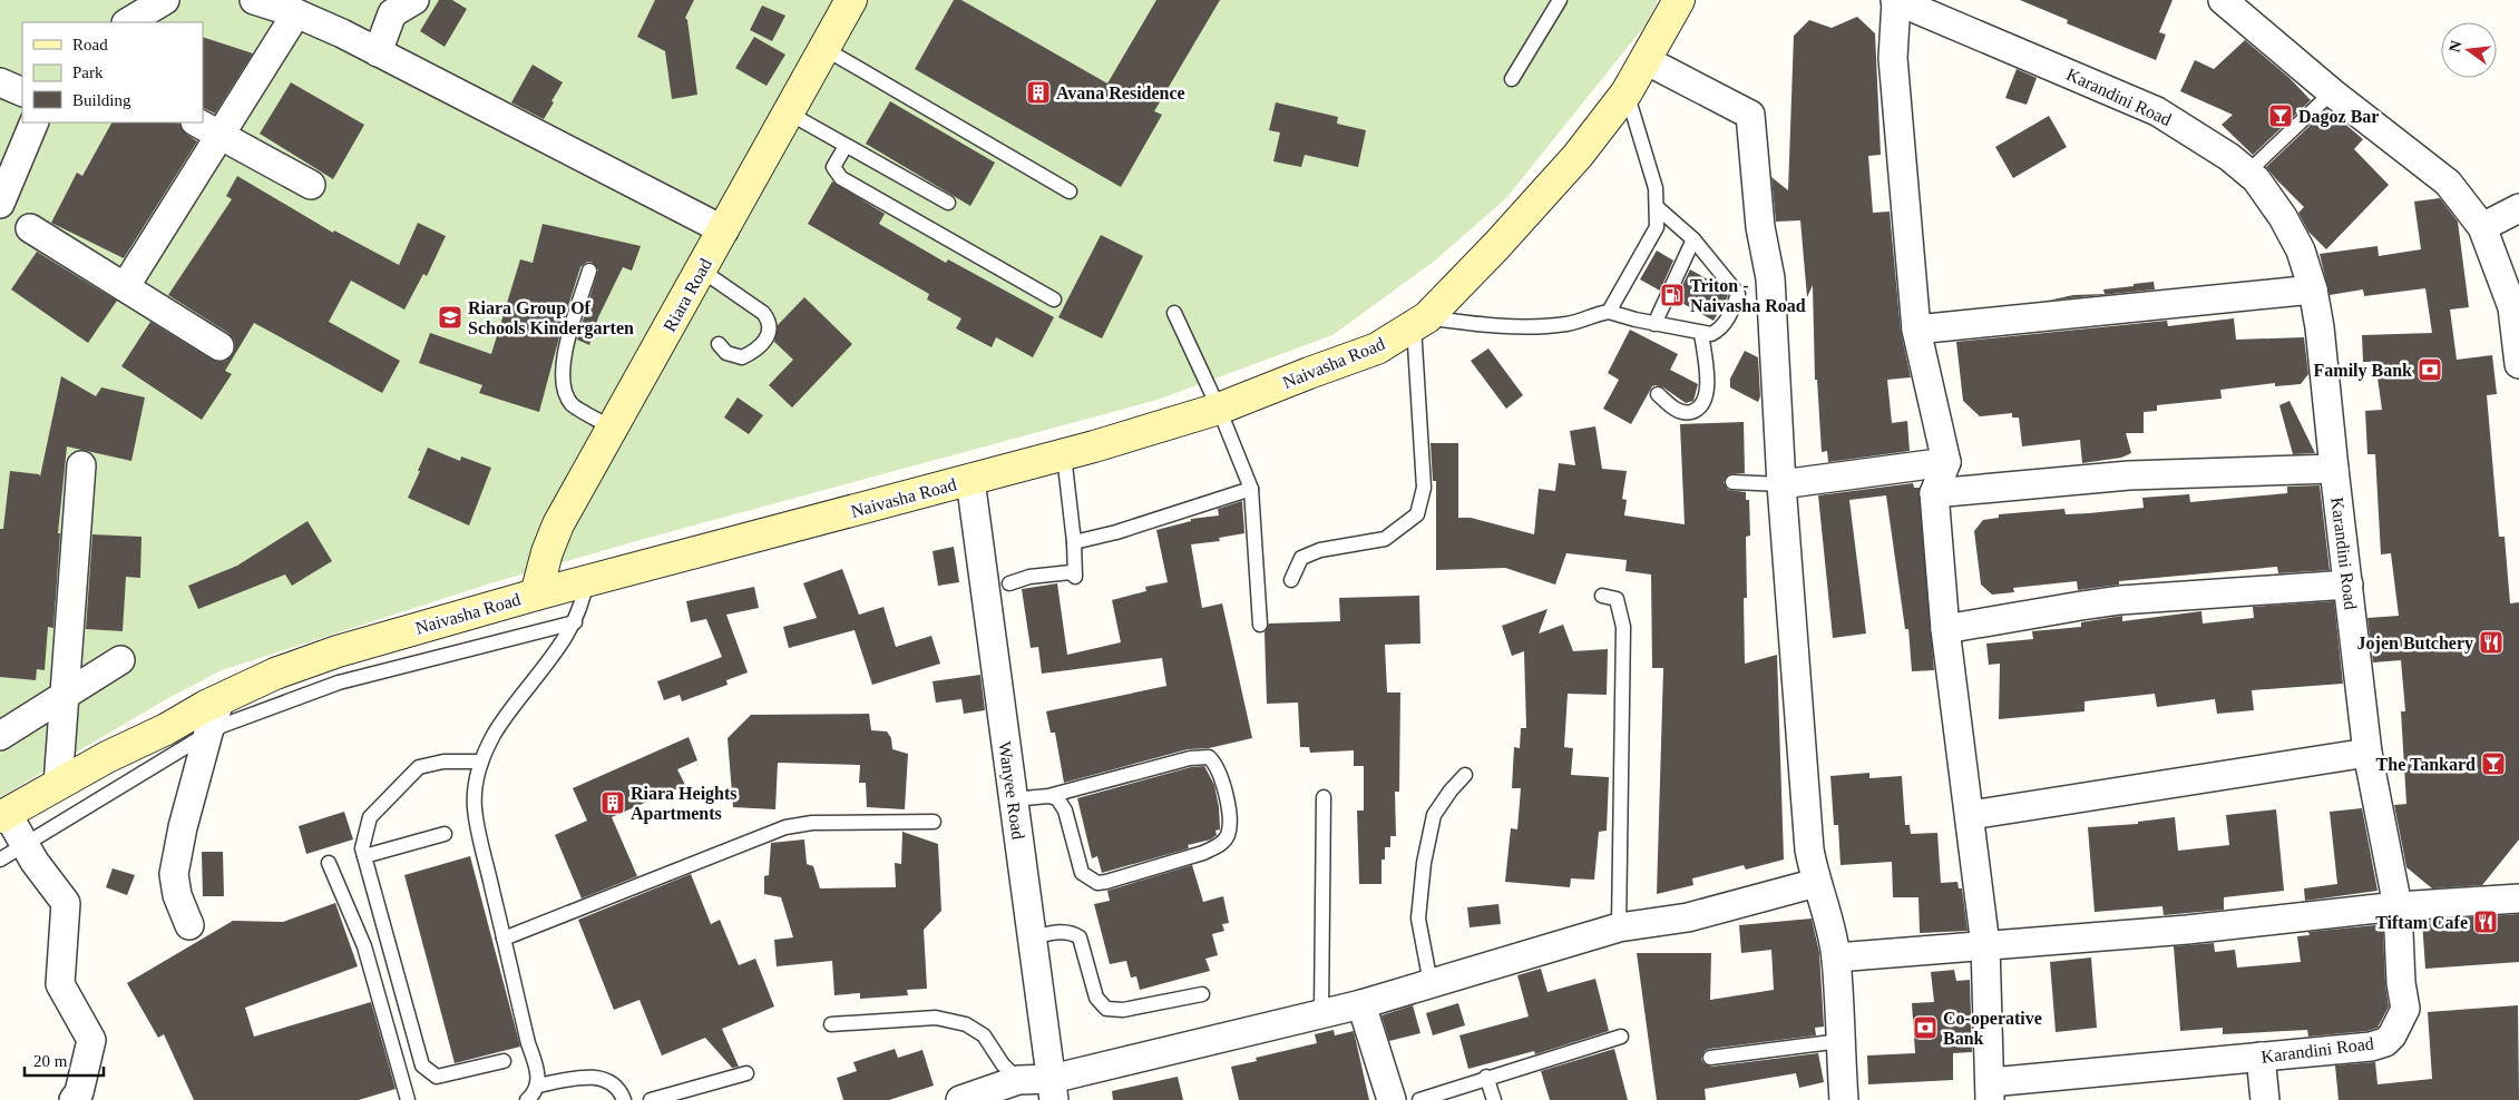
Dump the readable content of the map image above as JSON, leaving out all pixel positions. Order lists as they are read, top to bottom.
{
  "streets": {
    "main road": ["Riara Road", "Naivasha Road"],
    "street": ["Karandini Road", "Wanyee Road"]
  },
  "crossings": [
    ["Riara Road", "Naivasha Road"],
    ["Naivasha Road", "Wanyee Road"]
  ],
  "places": {
    "building": ["Avana Residence", "Riara Heights Apartments"],
    "bar": ["Dagoz Bar", "The Tankard"],
    "fuel station": ["Triton - Naivasha Road"],
    "school or university": ["Riara Group Of Schools Kindergarten"],
    "bank": ["Family Bank", "Co-operative Bank"],
    "restaurant": ["Jojen Butchery", "Tiftam Cafe"]
  },
  "legend": ["Road", "Park", "Building"],
  "scale_bar": "20 m",
  "north": "left"
}
